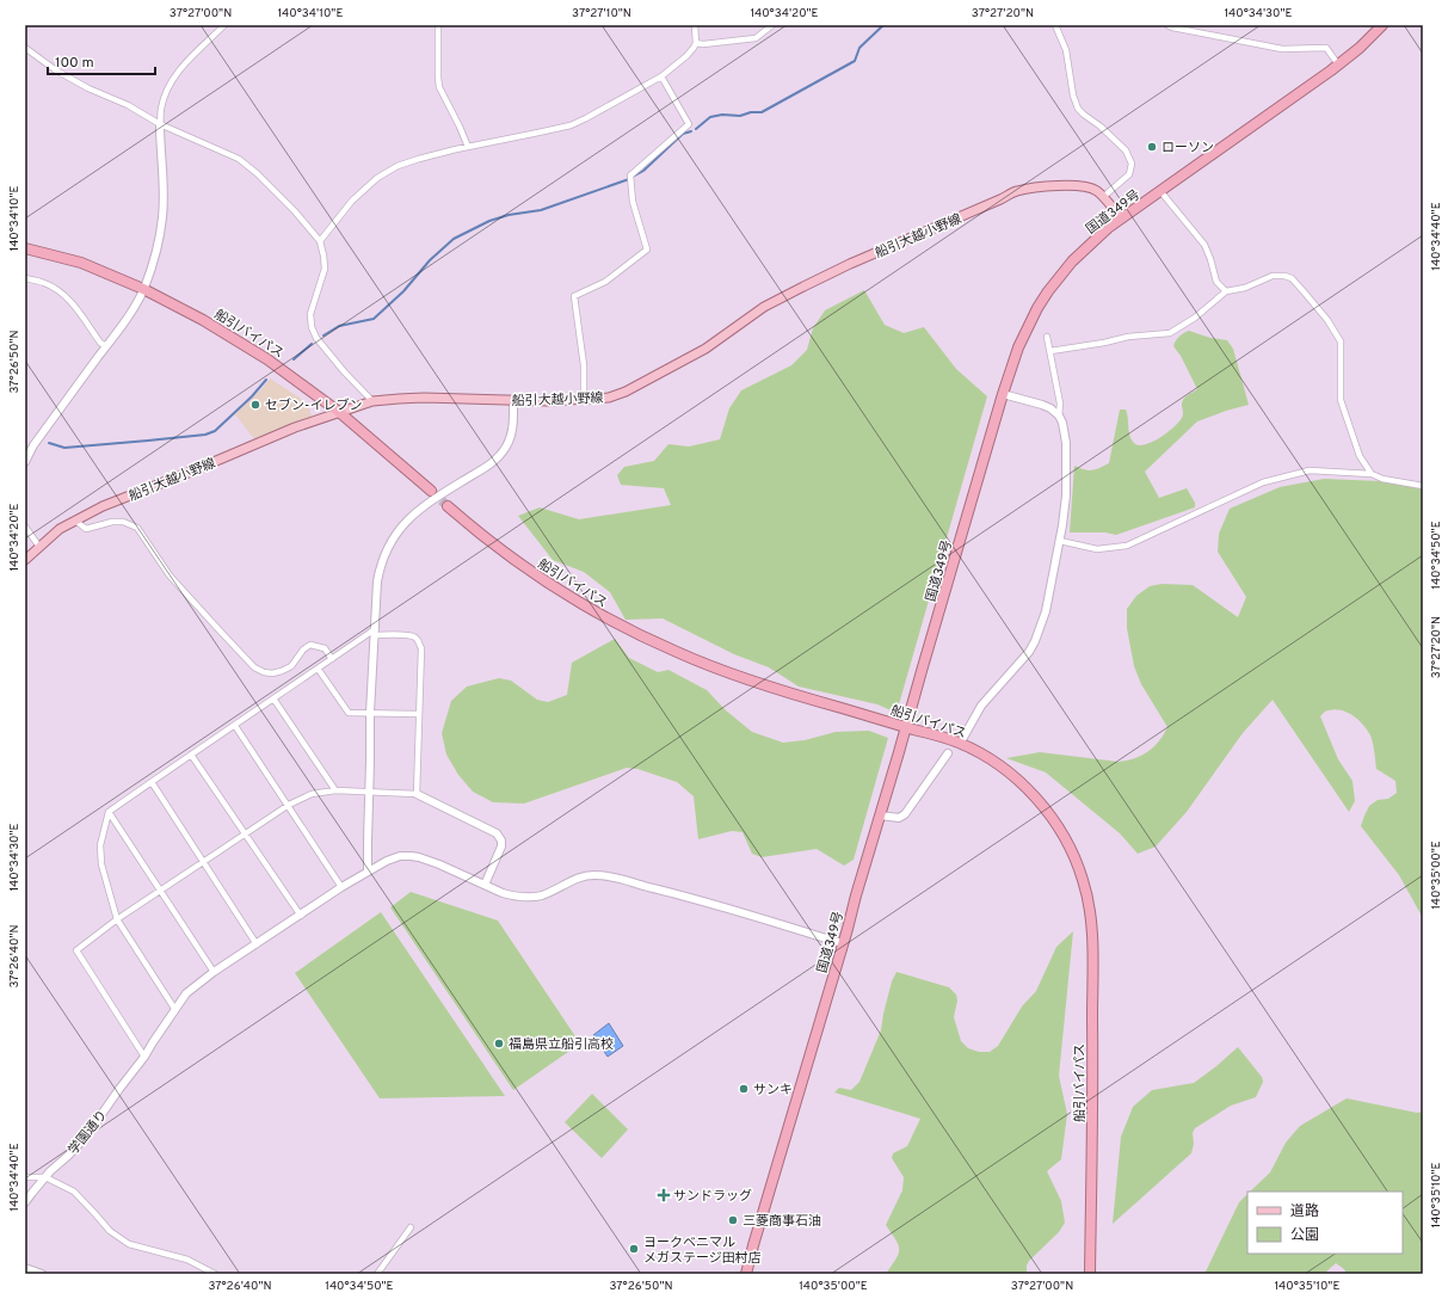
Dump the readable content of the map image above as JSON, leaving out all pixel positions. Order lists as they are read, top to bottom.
{
  "streets": {
    "highway": ["国道349号", "船引バイパス"],
    "main road": ["船引大越小野線"],
    "street": ["学園通り"]
  },
  "crossings": [
    ["国道349号", "船引大越小野線"],
    ["国道349号", "船引バイパス"],
    ["国道349号", "学園通り"],
    ["船引大越小野線", "船引バイパス"]
  ],
  "places": {
    "other": [
      "ローソン",
      "セブン-イレブン",
      "福島県立船引高校",
      "サンキ",
      "三菱商事石油",
      "ヨークベニマル メガステージ田村店"
    ],
    "health": ["サンドラッグ"]
  },
  "legend": ["道路", "公園"],
  "scale_bar": "100 m",
  "coordinates": [
    "37°27'00\"N",
    "140°34'10\"E",
    "37°27'10\"N",
    "140°34'20\"E",
    "37°27'20\"N",
    "140°34'30\"E",
    "140°34'40\"E",
    "37°26'50\"N",
    "140°34'50\"E",
    "140°35'00\"E",
    "37°26'40\"N",
    "140°35'10\"E"
  ]
}
